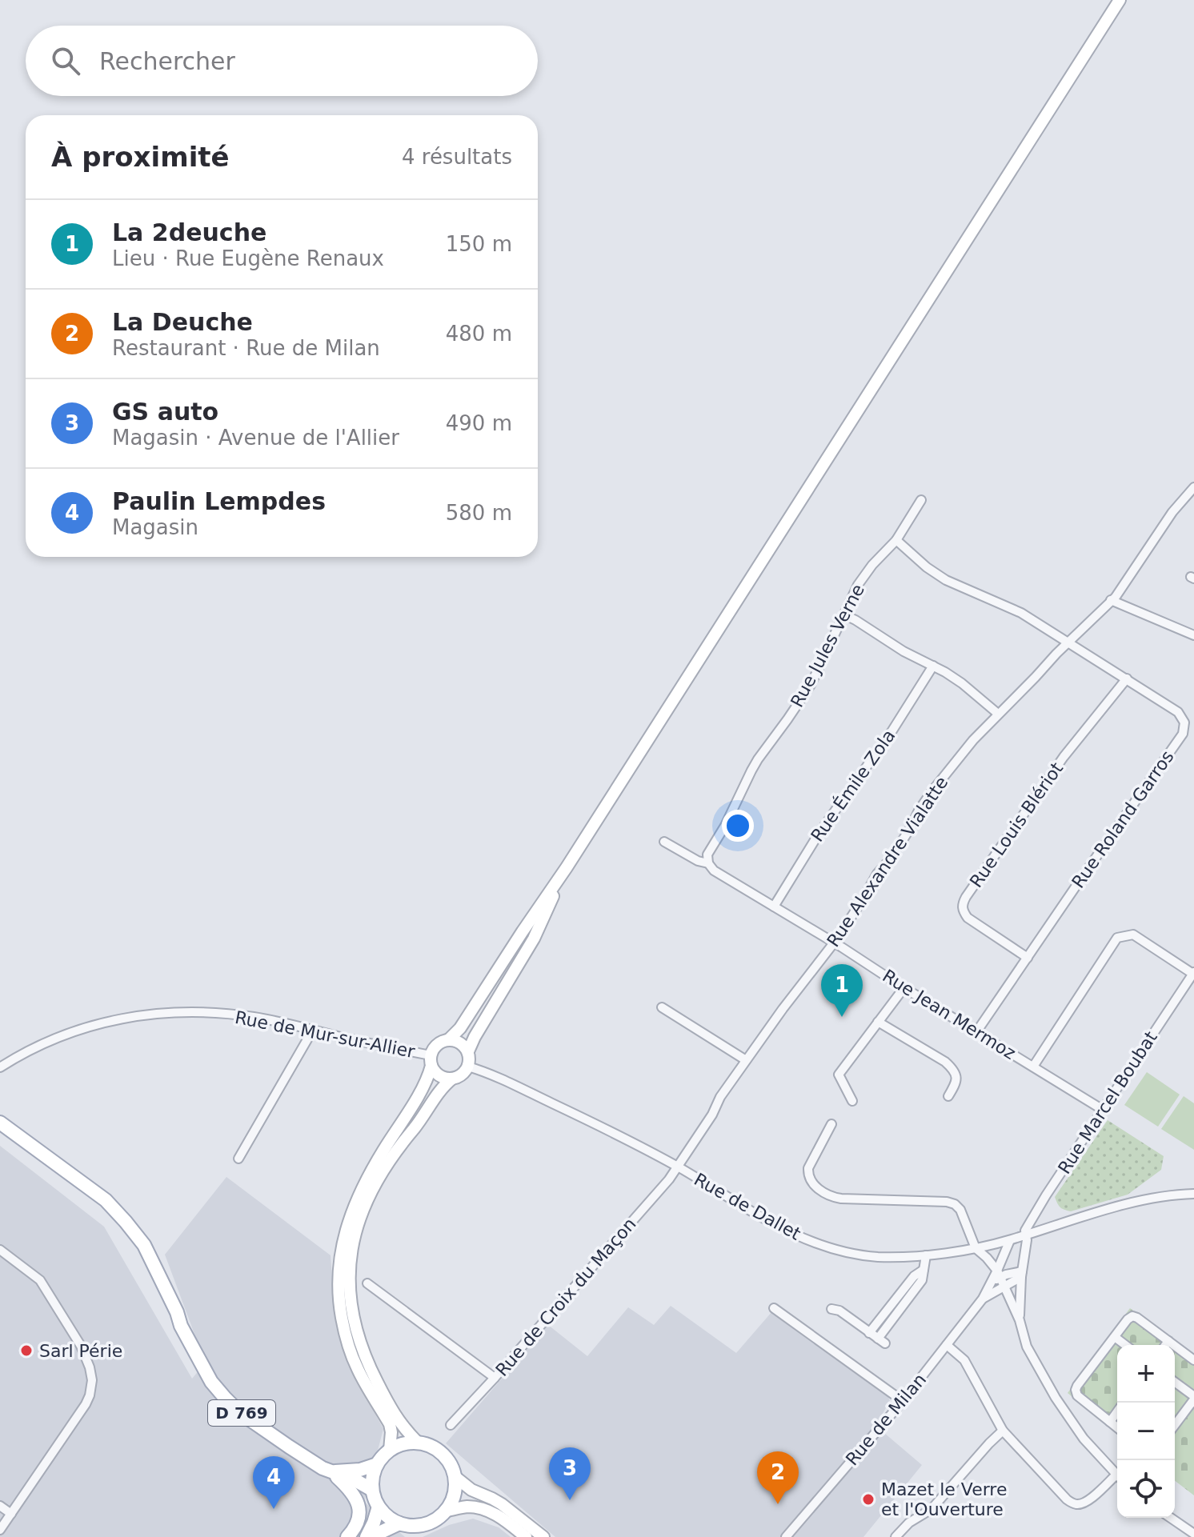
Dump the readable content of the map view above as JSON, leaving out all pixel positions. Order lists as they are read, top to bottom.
{
  "streets": {
    "main road": ["D 769"],
    "street": [
      "Rue Jules Verne",
      "Rue Émile Zola",
      "Rue Roland Garros",
      "Rue Louis Blériot",
      "Rue Alexandre Vialatte",
      "Rue Jean Mermoz",
      "Rue de Mur-sur-Allier",
      "Rue Marcel Boubat",
      "Rue de Dallet",
      "Rue de Croix du Maçon",
      "Rue de Milan"
    ]
  },
  "crossings": [
    ["Rue Jules Verne", "Rue Roland Garros"],
    ["Rue Jules Verne", "Rue Jean Mermoz"],
    ["Rue Émile Zola", "Rue Jean Mermoz"],
    ["Rue Roland Garros", "Rue Louis Blériot"],
    ["Rue Roland Garros", "Rue Alexandre Vialatte"],
    ["Rue Roland Garros", "Rue Jean Mermoz"],
    ["Rue Alexandre Vialatte", "Rue Jean Mermoz"],
    ["Rue Alexandre Vialatte", "Rue de Dallet"],
    ["Rue Alexandre Vialatte", "Rue de Croix du Maçon"],
    ["Rue Jean Mermoz", "Rue Marcel Boubat"],
    ["Rue de Mur-sur-Allier", "Rue de Dallet"],
    ["Rue Marcel Boubat", "Rue de Dallet"],
    ["Rue Marcel Boubat", "Rue de Milan"],
    ["Rue de Dallet", "Rue de Croix du Maçon"],
    ["Rue de Dallet", "Rue de Milan"]
  ],
  "places": ["Sarl Périe", "Mazet le Verre et l'Ouverture"],
  "page": {
    "search": "Rechercher",
    "heading": ["À proximité", "4 résultats"],
    "list": [
      {
        "mark": "1",
        "name": "La 2deuche",
        "note": "Lieu · Rue Eugène Renaux",
        "value": "150 m"
      },
      {
        "mark": "2",
        "name": "La Deuche",
        "note": "Restaurant · Rue de Milan",
        "value": "480 m"
      },
      {
        "mark": "3",
        "name": "GS auto",
        "note": "Magasin · Avenue de l'Allier",
        "value": "490 m"
      },
      {
        "mark": "4",
        "name": "Paulin Lempdes",
        "note": "Magasin",
        "value": "580 m"
      }
    ],
    "pins": [
      "1",
      "3",
      "2",
      "4"
    ],
    "map_buttons": ["+", "−"]
  }
}
